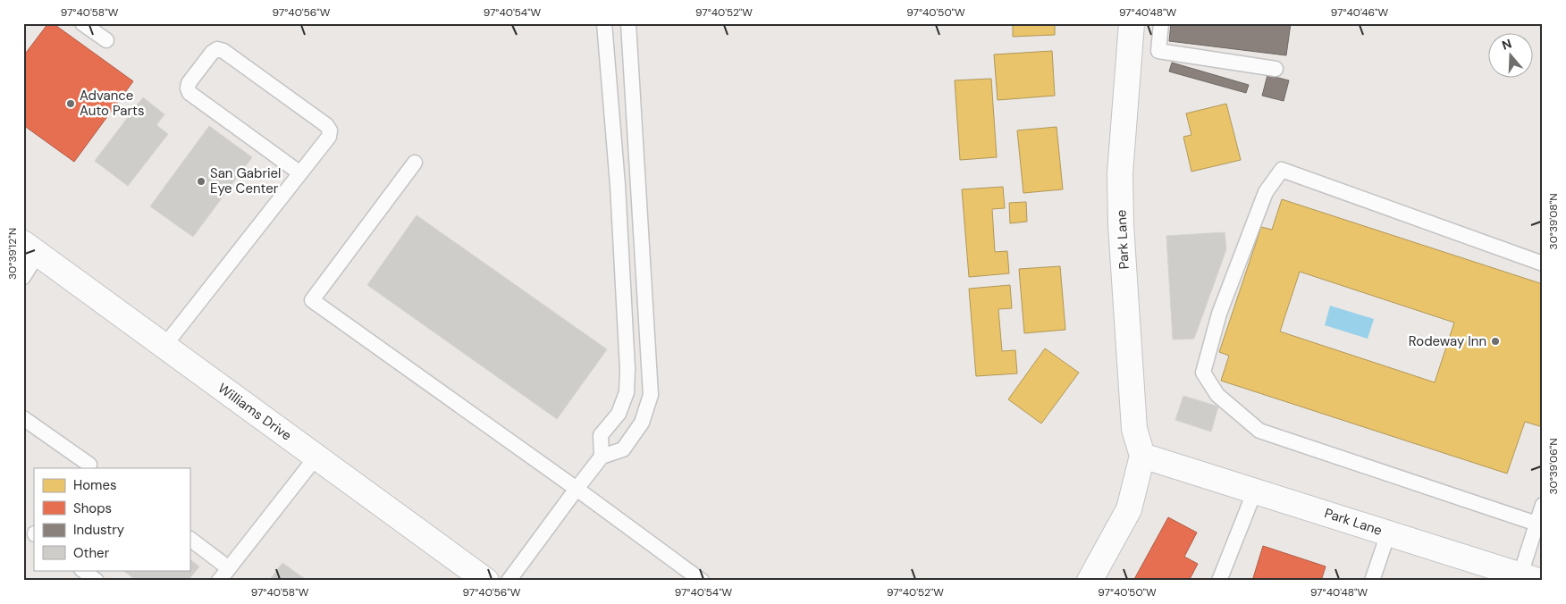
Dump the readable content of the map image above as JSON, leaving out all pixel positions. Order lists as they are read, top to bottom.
{
  "streets": {
    "street": ["Park Lane", "Williams Drive"]
  },
  "places": ["Advance Auto Parts", "San Gabriel Eye Center", "Rodeway Inn"],
  "legend": [
    "Homes",
    "Shops",
    "Industry",
    "Other"
  ],
  "north": "top",
  "coordinates": [
    "97°40'58\"W",
    "97°40'56\"W",
    "97°40'54\"W",
    "97°40'52\"W",
    "97°40'50\"W",
    "97°40'48\"W",
    "97°40'46\"W",
    "30°39'08\"N",
    "30°39'12\"N",
    "30°39'06\"N"
  ]
}
